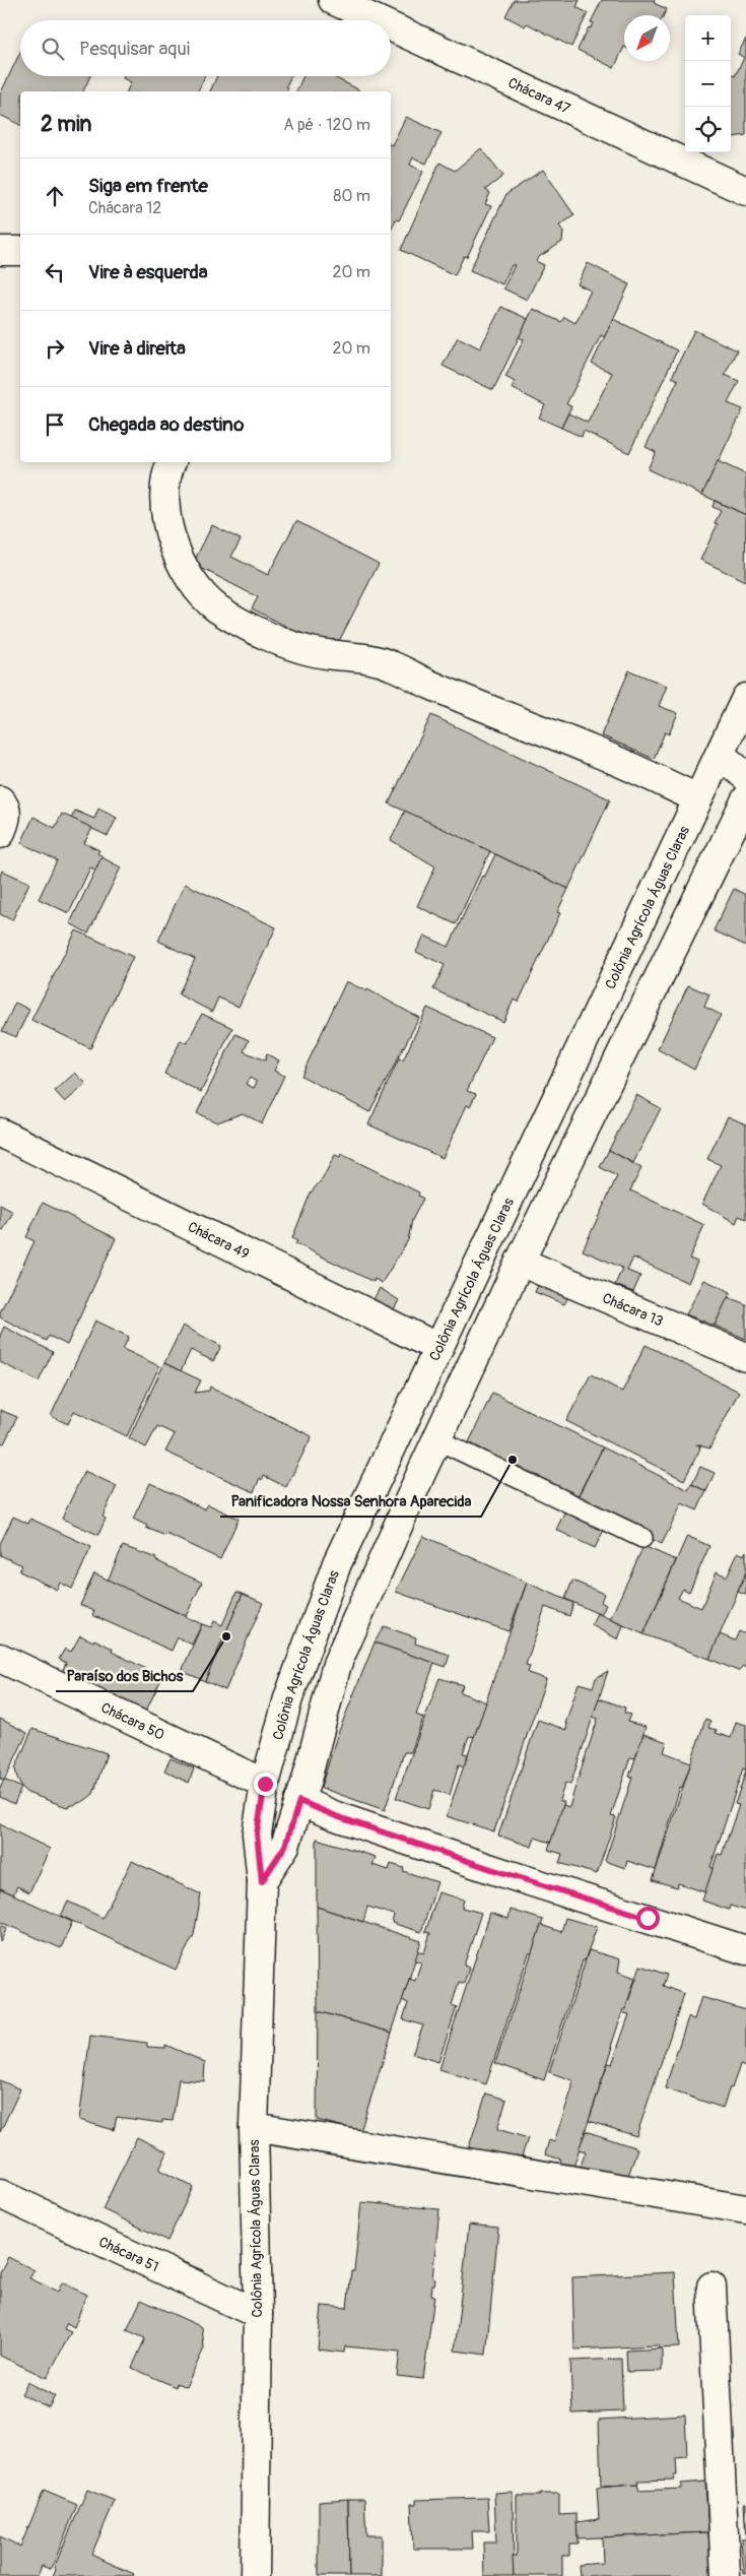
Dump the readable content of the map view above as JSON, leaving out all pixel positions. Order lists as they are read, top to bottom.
{
  "streets": {
    "street": [
      "Chácara 47",
      "Colônia Agrícola Águas Claras",
      "Chácara 49",
      "Chácara 13",
      "Chácara 50",
      "Chácara 51"
    ]
  },
  "crossings": [
    ["Colônia Agrícola Águas Claras", "Chácara 49"],
    ["Colônia Agrícola Águas Claras", "Chácara 50"],
    ["Colônia Agrícola Águas Claras", "Chácara 51"]
  ],
  "places": ["Panificadora Nossa Senhora Aparecida", "Paraíso dos Bichos"],
  "north": "bottom left",
  "page": {
    "map_buttons": ["+", "−"],
    "search": "Pesquisar aqui",
    "heading": ["2 min", "A pé · 120 m"],
    "list": [
      ["Siga em frente", "Chácara 12", "80 m"],
      ["Vire à esquerda", "20 m"],
      ["Vire à direita", "20 m"],
      "Chegada ao destino"
    ]
  }
}
